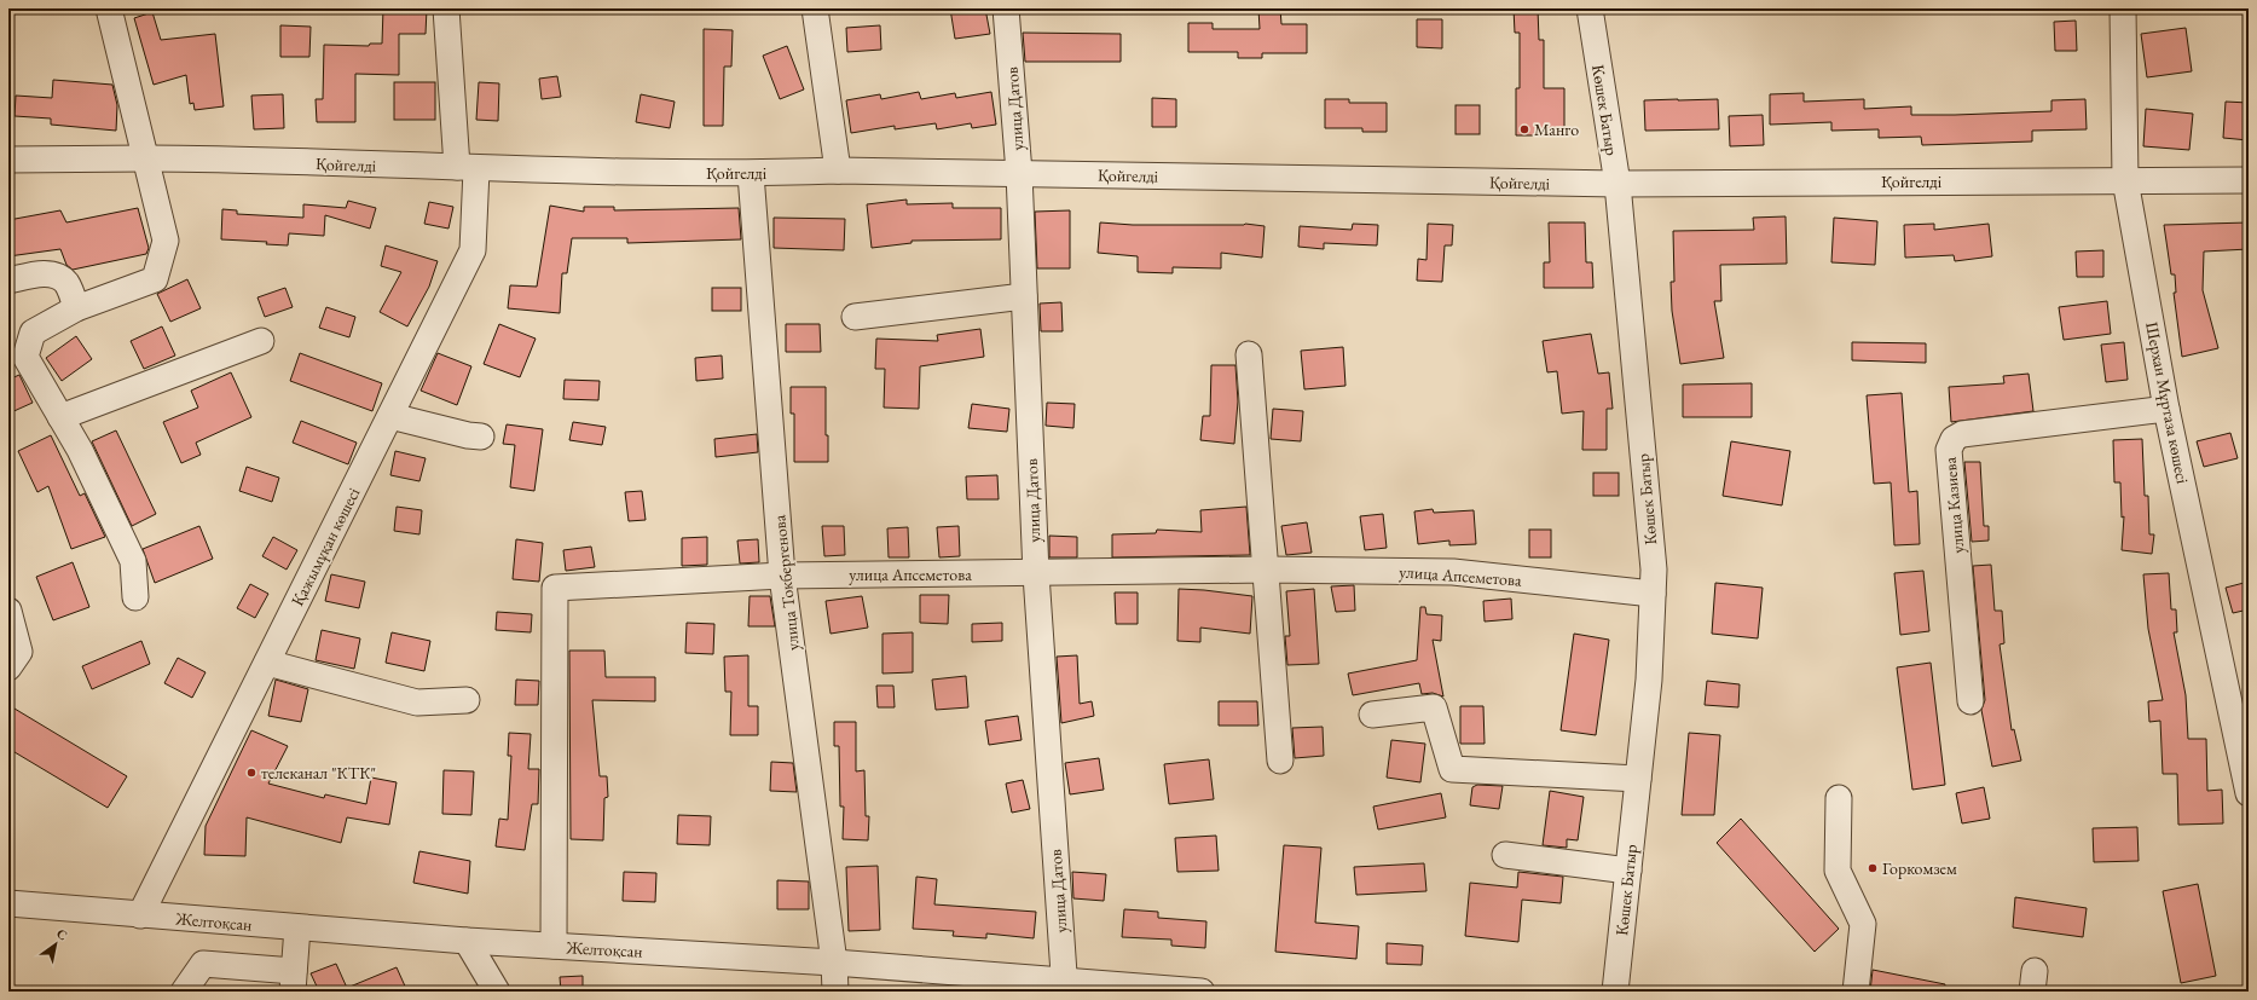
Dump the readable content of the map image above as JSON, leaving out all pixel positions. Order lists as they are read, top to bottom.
{
  "streets": {
    "street": [
      "улица Датов",
      "Көшек Батыр",
      "Қойгелді",
      "Шерхан Мұртаза көшесі",
      "улица Казиева",
      "Қажымұқан көшесі",
      "улица Апсеметова",
      "улица Токбергенова",
      "Желтоқсан"
    ]
  },
  "crossings": [
    ["улица Датов", "Қойгелді"],
    ["улица Датов", "улица Апсеметова"],
    ["улица Датов", "Желтоқсан"],
    ["Көшек Батыр", "Қойгелді"],
    ["Көшек Батыр", "улица Апсеметова"],
    ["Қойгелді", "Шерхан Мұртаза көшесі"],
    ["Қойгелді", "Қажымұқан көшесі"],
    ["Қойгелді", "улица Токбергенова"],
    ["Шерхан Мұртаза көшесі", "улица Казиева"],
    ["Қажымұқан көшесі", "Желтоқсан"],
    ["улица Апсеметова", "улица Токбергенова"],
    ["улица Апсеметова", "Желтоқсан"],
    ["улица Токбергенова", "Желтоқсан"]
  ],
  "places": ["Манго", "телеканал \"КТК\"", "Горкомзем"],
  "north": "top right"
}
